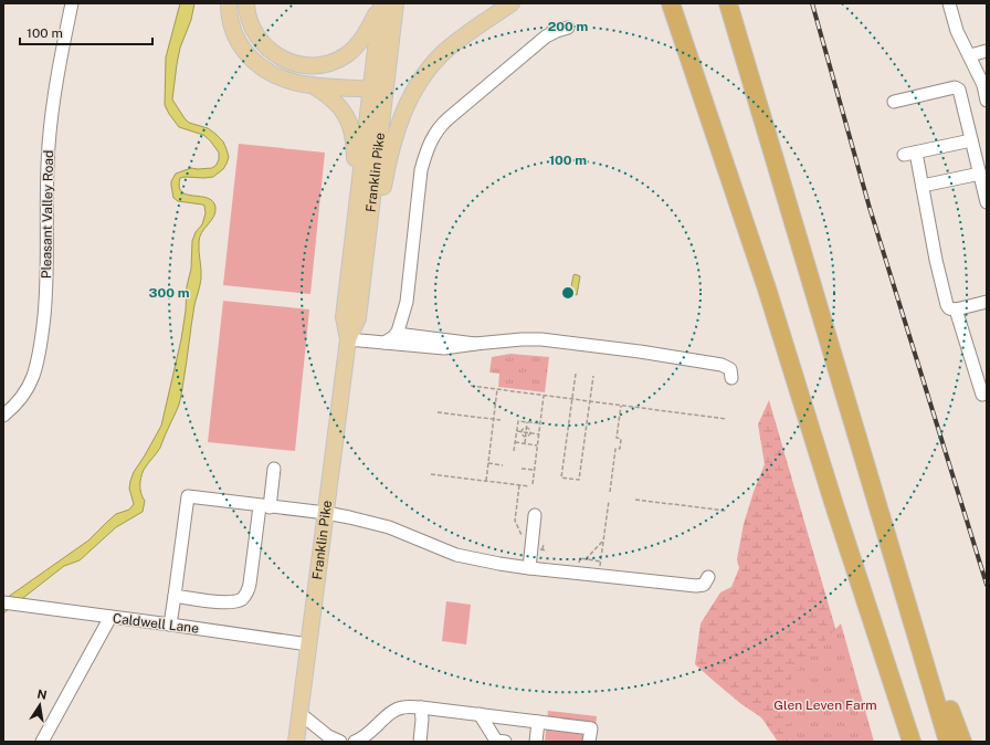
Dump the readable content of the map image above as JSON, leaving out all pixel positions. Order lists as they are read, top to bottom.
{
  "streets": {
    "main road": ["Franklin Pike"],
    "street": ["Pleasant Valley Road", "Caldwell Lane"]
  },
  "crossings": [
    ["Franklin Pike", "Caldwell Lane"]
  ],
  "parks": ["Glen Leven Farm"],
  "scale_bar": "100 m",
  "north": "top",
  "rings": ["200 m", "100 m", "300 m"]
}
